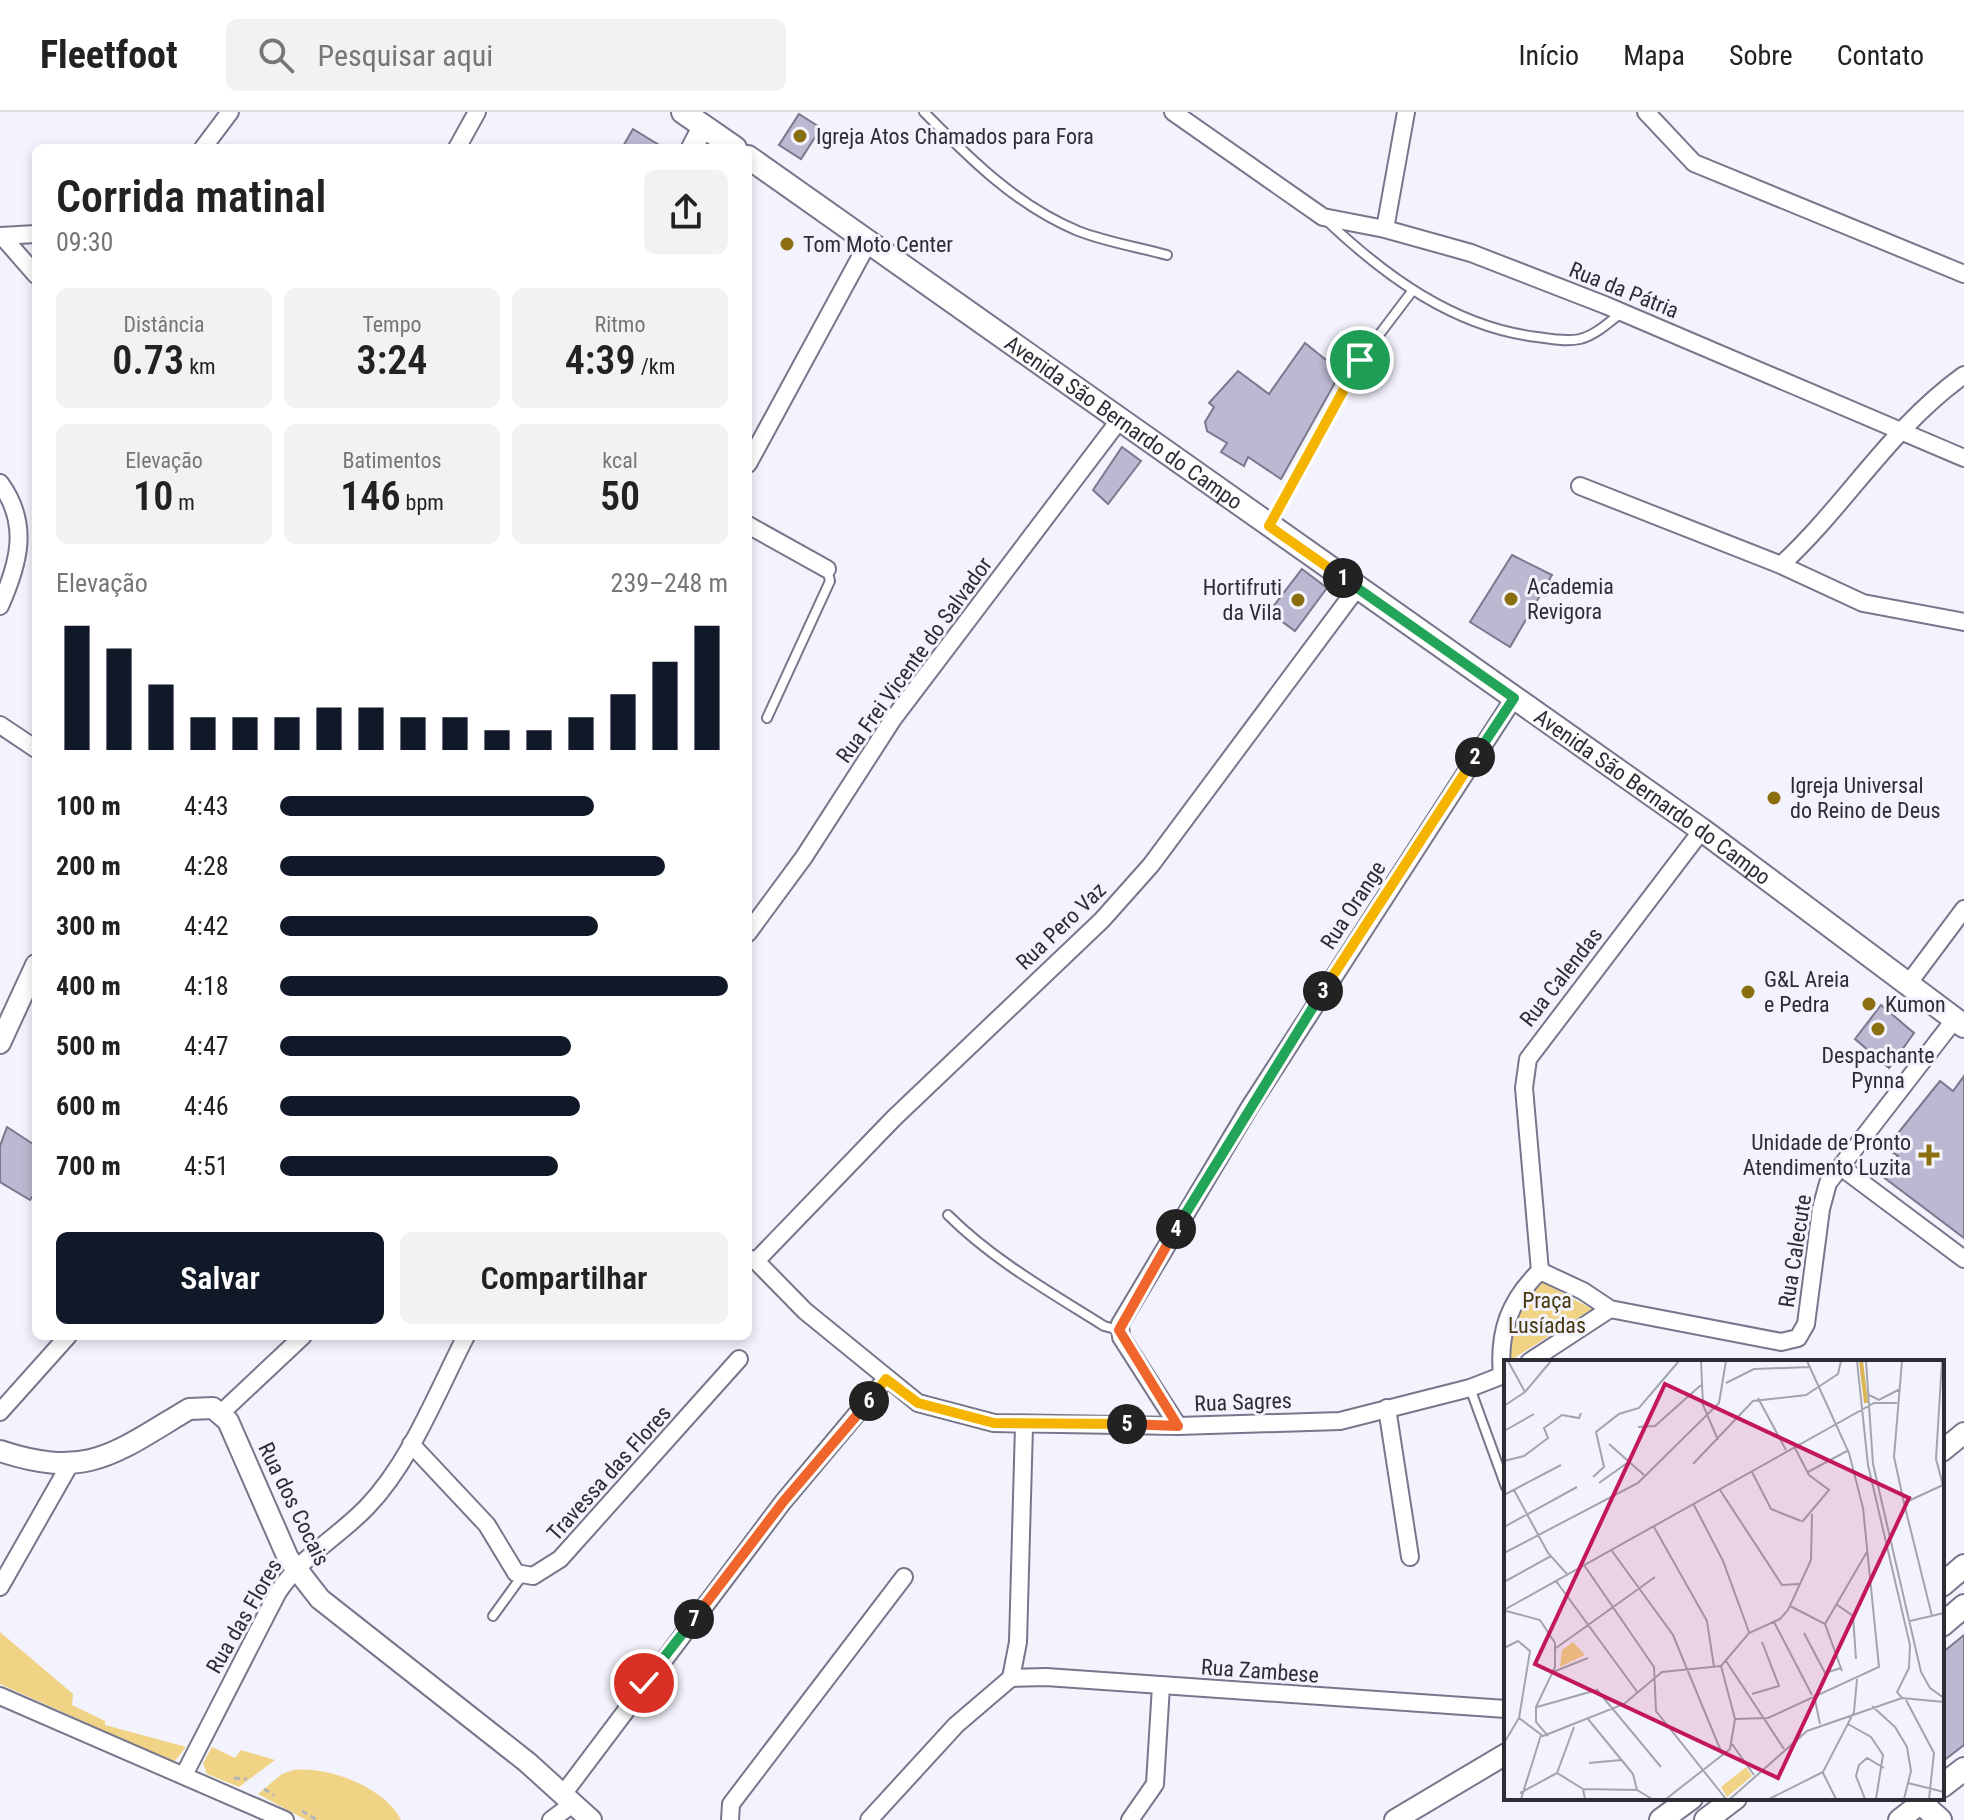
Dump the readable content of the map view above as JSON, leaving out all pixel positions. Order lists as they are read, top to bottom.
{
  "streets": {
    "main road": ["Avenida São Bernardo do Campo"],
    "street": [
      "Rua da Pátria",
      "Rua Frei Vicente do Salvador",
      "Rua Orange",
      "Rua Pero Vaz",
      "Rua Calendas",
      "Rua Calecute",
      "Rua Sagres",
      "Travessa das Flores",
      "Rua dos Cocais",
      "Rua das Flores",
      "Rua Zambese"
    ]
  },
  "crossings": [
    ["Avenida São Bernardo do Campo", "Rua Frei Vicente do Salvador"],
    ["Avenida São Bernardo do Campo", "Rua Orange"],
    ["Avenida São Bernardo do Campo", "Rua Pero Vaz"],
    ["Avenida São Bernardo do Campo", "Rua Calendas"],
    ["Avenida São Bernardo do Campo", "Rua Calecute"],
    ["Rua Pero Vaz", "Rua Sagres"],
    ["Rua dos Cocais", "Rua das Flores"]
  ],
  "parks": ["Praça Lusíadas"],
  "places": {
    "other": [
      "Igreja Atos Chamados para Fora",
      "Tom Moto Center",
      "Academia Revigora",
      "Hortifruti da Vila",
      "Igreja Universal do Reino de Deus",
      "G&L Areia e Pedra",
      "Kumon",
      "Despachante Pynna"
    ],
    "health": ["Unidade de Pronto Atendimento Luzita"]
  },
  "page": {
    "header": "Fleetfoot",
    "search": "Pesquisar aqui",
    "nav": [
      "Início",
      "Mapa",
      "Sobre",
      "Contato"
    ],
    "heading": ["Corrida matinal", "09:30"],
    "stats": [
      ["Distância", "0.73 km"],
      ["Tempo", "3:24"],
      ["Ritmo", "4:39 /km"],
      ["Elevação", "10 m"],
      ["Batimentos", "146 bpm"],
      ["kcal", "50"]
    ],
    "chart": ["Elevação", "239–248 m"],
    "pins": [
      "1",
      "2",
      "3",
      "4",
      "6",
      "5",
      "7"
    ],
    "list": [
      {
        "name": "100 m",
        "note": "4:43"
      },
      {
        "name": "200 m",
        "note": "4:28"
      },
      {
        "name": "300 m",
        "note": "4:42"
      },
      {
        "name": "400 m",
        "note": "4:18"
      },
      {
        "name": "500 m",
        "note": "4:47"
      },
      {
        "name": "600 m",
        "note": "4:46"
      },
      {
        "name": "700 m",
        "note": "4:51"
      }
    ],
    "buttons": ["Salvar", "Compartilhar"]
  }
}
